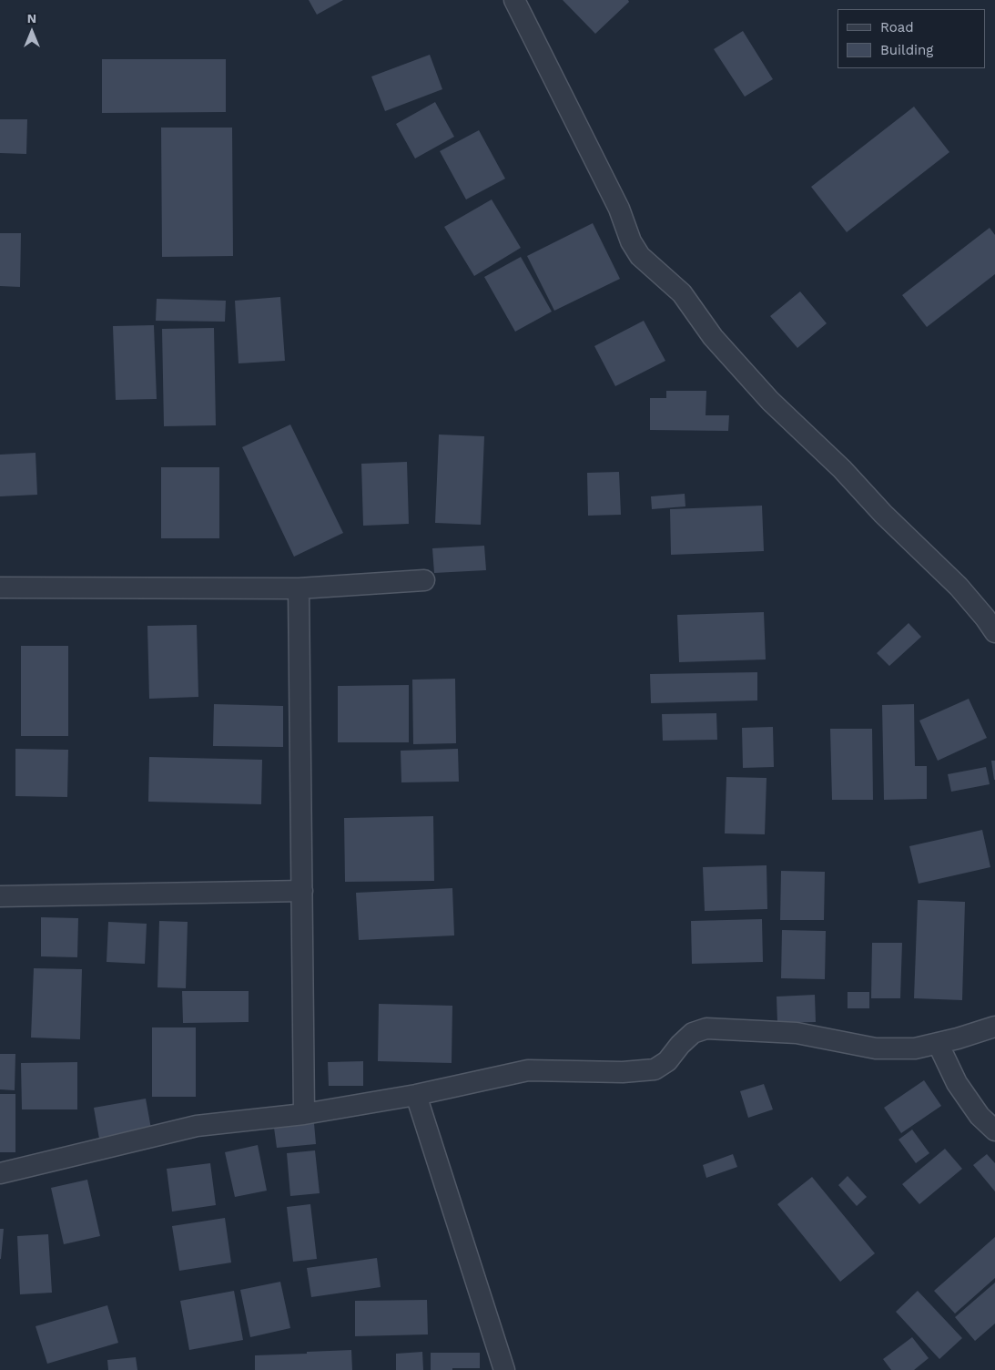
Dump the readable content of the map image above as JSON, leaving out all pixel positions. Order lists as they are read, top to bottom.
{
  "legend": ["Road", "Building"],
  "north": "top"
}
